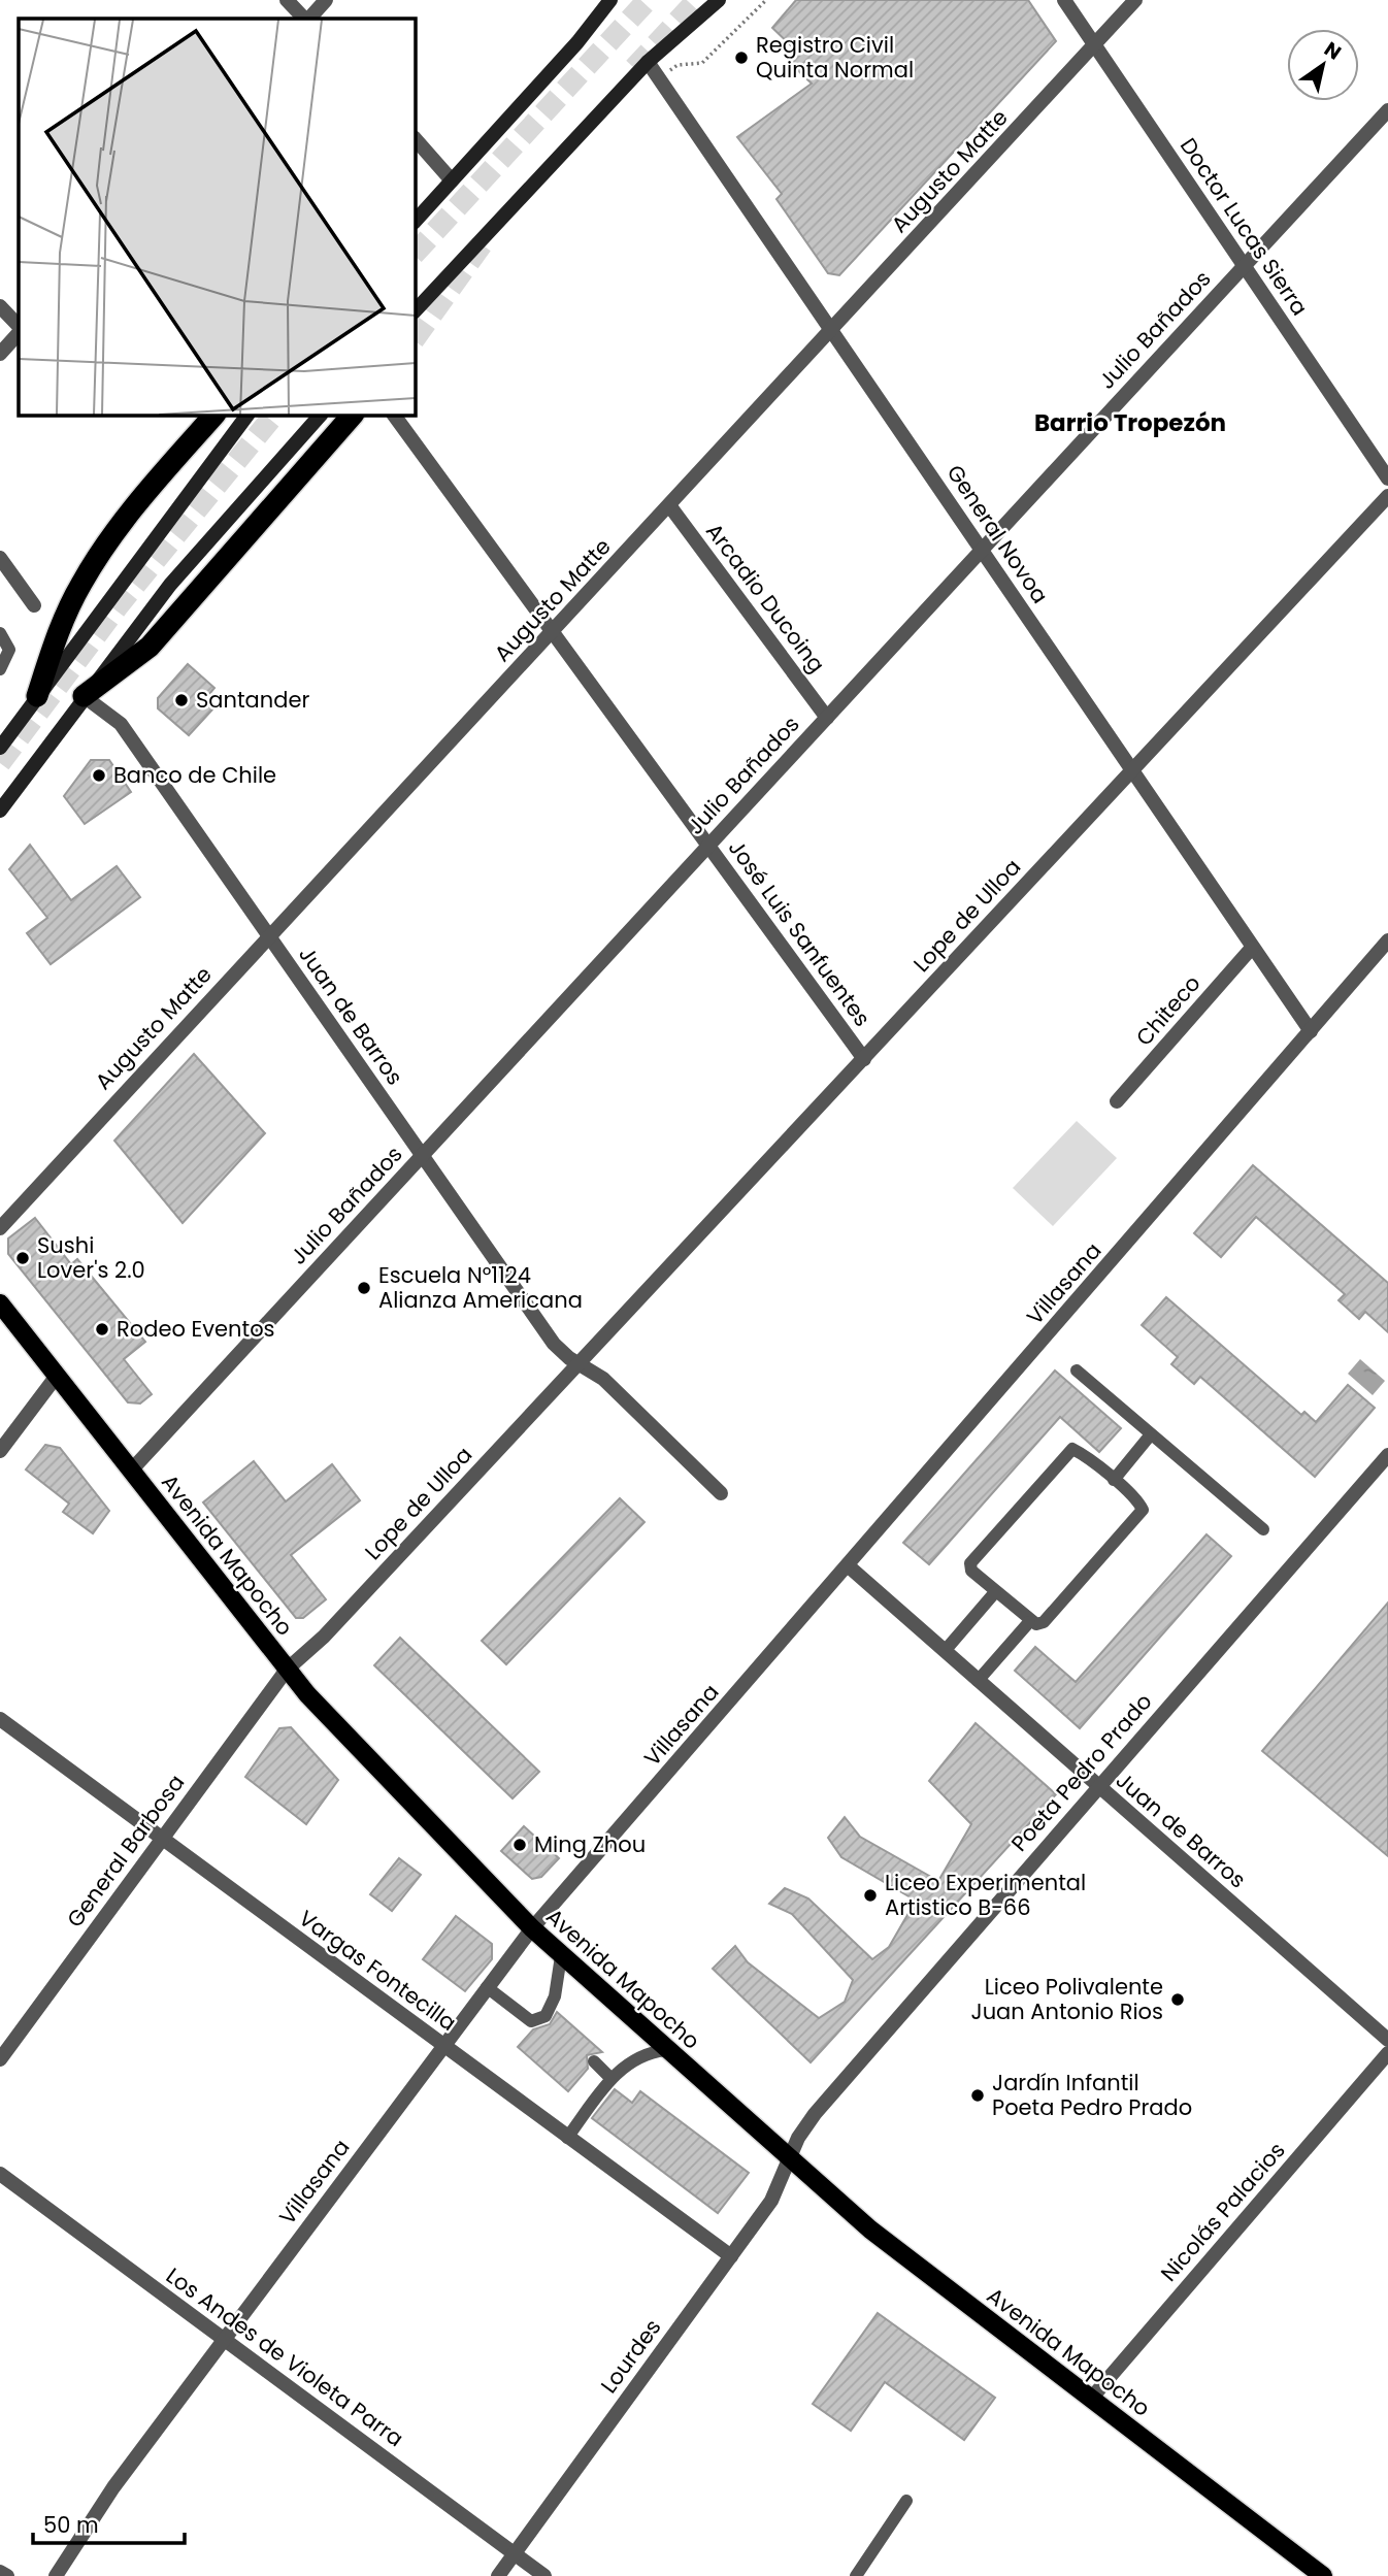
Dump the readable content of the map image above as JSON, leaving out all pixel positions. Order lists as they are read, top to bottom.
{
  "streets": {
    "main road": ["Avenida Mapocho"],
    "street": [
      "Augusto Matte",
      "Doctor Lucas Sierra",
      "Julio Bañados",
      "General Novoa",
      "Arcadio Ducoing",
      "Lope de Ulloa",
      "José Luis Sanfuentes",
      "Chiteco",
      "Juan de Barros",
      "Villasana",
      "Poeta Pedro Prado",
      "General Barbosa",
      "Vargas Fontecilla",
      "Nicolás Palacios",
      "Lourdes",
      "Los Andes de Violeta Parra"
    ]
  },
  "crossings": [
    ["Augusto Matte", "Doctor Lucas Sierra"],
    ["Augusto Matte", "General Novoa"],
    ["Augusto Matte", "Arcadio Ducoing"],
    ["Augusto Matte", "José Luis Sanfuentes"],
    ["Augusto Matte", "Juan de Barros"],
    ["Doctor Lucas Sierra", "Julio Bañados"],
    ["Julio Bañados", "General Novoa"],
    ["Julio Bañados", "Arcadio Ducoing"],
    ["Julio Bañados", "José Luis Sanfuentes"],
    ["Julio Bañados", "Juan de Barros"],
    ["Julio Bañados", "Avenida Mapocho"],
    ["General Novoa", "Lope de Ulloa"],
    ["General Novoa", "Chiteco"],
    ["General Novoa", "Villasana"],
    ["Lope de Ulloa", "José Luis Sanfuentes"],
    ["Lope de Ulloa", "Juan de Barros"],
    ["Lope de Ulloa", "Avenida Mapocho"],
    ["Lope de Ulloa", "General Barbosa"],
    ["Juan de Barros", "Villasana"],
    ["Juan de Barros", "Poeta Pedro Prado"],
    ["Villasana", "Avenida Mapocho"],
    ["Villasana", "Vargas Fontecilla"],
    ["Villasana", "Los Andes de Violeta Parra"],
    ["Avenida Mapocho", "Poeta Pedro Prado"],
    ["Avenida Mapocho", "General Barbosa"],
    ["Avenida Mapocho", "Nicolás Palacios"],
    ["Avenida Mapocho", "Lourdes"],
    ["Poeta Pedro Prado", "Lourdes"],
    ["General Barbosa", "Vargas Fontecilla"],
    ["Vargas Fontecilla", "Lourdes"],
    ["Lourdes", "Los Andes de Violeta Parra"]
  ],
  "districts": ["Barrio Tropezón"],
  "places": [
    "Registro Civil Quinta Normal",
    "Santander",
    "Banco de Chile",
    "Sushi Lover's 2.0",
    "Escuela N°1124 Alianza Americana",
    "Rodeo Eventos",
    "Ming Zhou",
    "Liceo Experimental Artistico B-66",
    "Liceo Polivalente Juan Antonio Rios",
    "Jardín Infantil Poeta Pedro Prado"
  ],
  "scale_bar": "50 m",
  "north": "top right"
}
